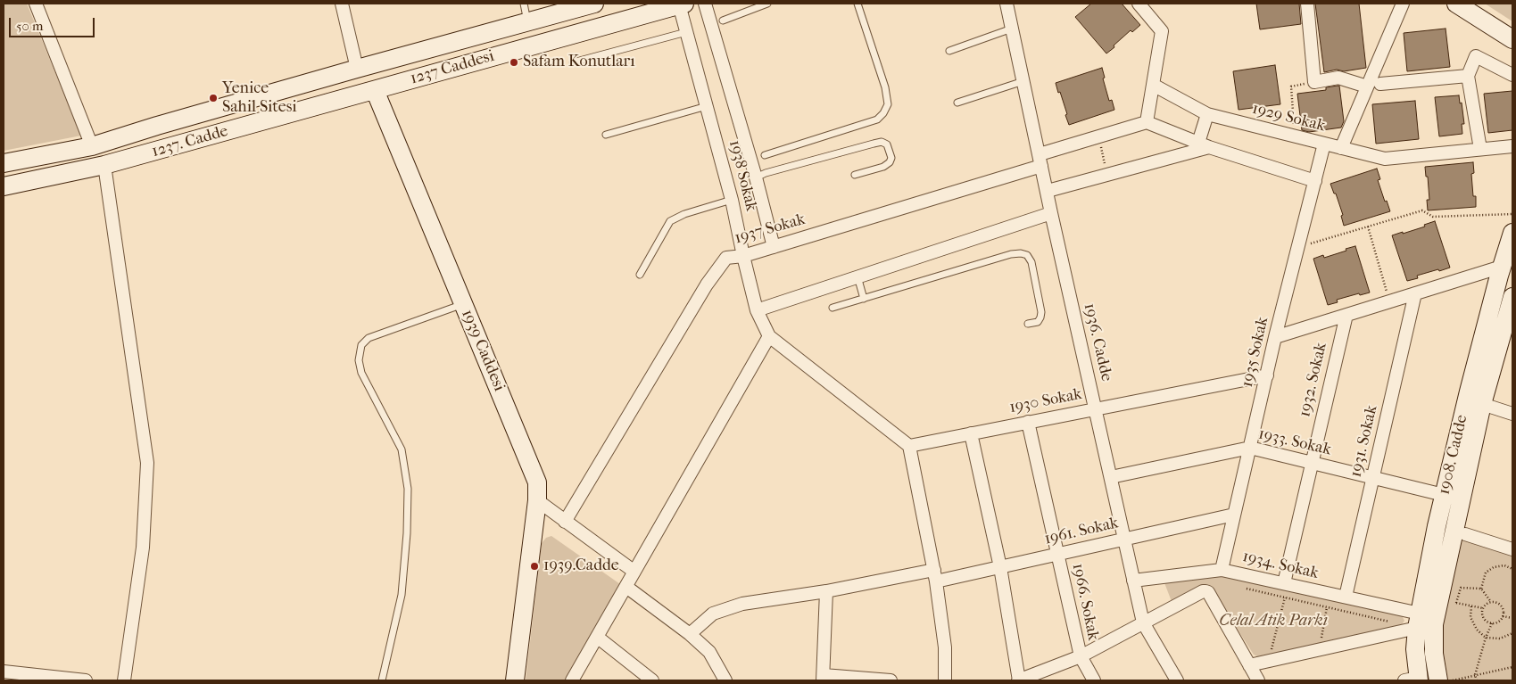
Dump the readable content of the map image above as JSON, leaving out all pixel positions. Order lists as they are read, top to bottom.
{
  "streets": {
    "street": [
      "1237 Caddesi",
      "1929 Sokak",
      "1237. Cadde",
      "1938 Sokak",
      "1937 Sokak",
      "1936. Cadde",
      "1939 Caddesi",
      "1935 Sokak",
      "1932. Sokak",
      "1930 Sokak",
      "1931. Sokak",
      "1933. Sokak",
      "1908. Cadde",
      "1961. Sokak",
      "1934. Sokak",
      "1966. Sokak"
    ]
  },
  "crossings": [
    ["1237 Caddesi", "1237. Cadde"],
    ["1237 Caddesi", "1938 Sokak"],
    ["1237 Caddesi", "1939 Caddesi"],
    ["1929 Sokak", "1935 Sokak"],
    ["1237. Cadde", "1939 Caddesi"],
    ["1938 Sokak", "1937 Sokak"],
    ["1938 Sokak", "1930 Sokak"],
    ["1937 Sokak", "1936. Cadde"],
    ["1936. Cadde", "1930 Sokak"],
    ["1936. Cadde", "1933. Sokak"],
    ["1936. Cadde", "1961. Sokak"],
    ["1936. Cadde", "1934. Sokak"],
    ["1935 Sokak", "1930 Sokak"],
    ["1935 Sokak", "1933. Sokak"],
    ["1935 Sokak", "1961. Sokak"],
    ["1935 Sokak", "1934. Sokak"],
    ["1932. Sokak", "1933. Sokak"],
    ["1932. Sokak", "1934. Sokak"],
    ["1930 Sokak", "1966. Sokak"],
    ["1931. Sokak", "1933. Sokak"],
    ["1931. Sokak", "1934. Sokak"],
    ["1933. Sokak", "1908. Cadde"],
    ["1908. Cadde", "1934. Sokak"],
    ["1961. Sokak", "1966. Sokak"]
  ],
  "parks": ["Celal Atik Parkı"],
  "places": ["Safam Konutları", "Yenice Sahil Sitesi", "1939.Cadde"],
  "scale_bar": "50 m"
}
